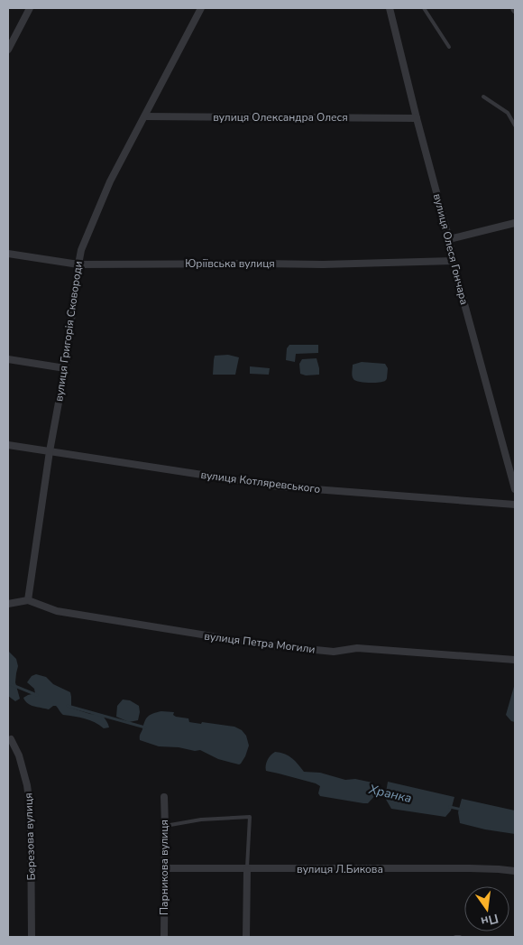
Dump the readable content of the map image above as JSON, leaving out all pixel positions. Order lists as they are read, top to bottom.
{
  "streets": {
    "street": [
      "вулиця Олександра Олеся",
      "вулиця Олеся Гончара",
      "Юріївська вулиця",
      "вулиця Григорія Сковороди",
      "вулиця Котляревського",
      "вулиця Петра Могили",
      "Березова вулиця",
      "Парникова вулиця",
      "вулиця Л.Бикова"
    ]
  },
  "crossings": [
    ["вулиця Олександра Олеся", "вулиця Олеся Гончара"],
    ["вулиця Олександра Олеся", "вулиця Григорія Сковороди"],
    ["вулиця Олеся Гончара", "Юріївська вулиця"],
    ["Юріївська вулиця", "вулиця Григорія Сковороди"],
    ["вулиця Григорія Сковороди", "вулиця Котляревського"],
    ["вулиця Григорія Сковороди", "вулиця Петра Могили"],
    ["Парникова вулиця", "вулиця Л.Бикова"]
  ],
  "water": ["Хранка"],
  "north": "bottom"
}
